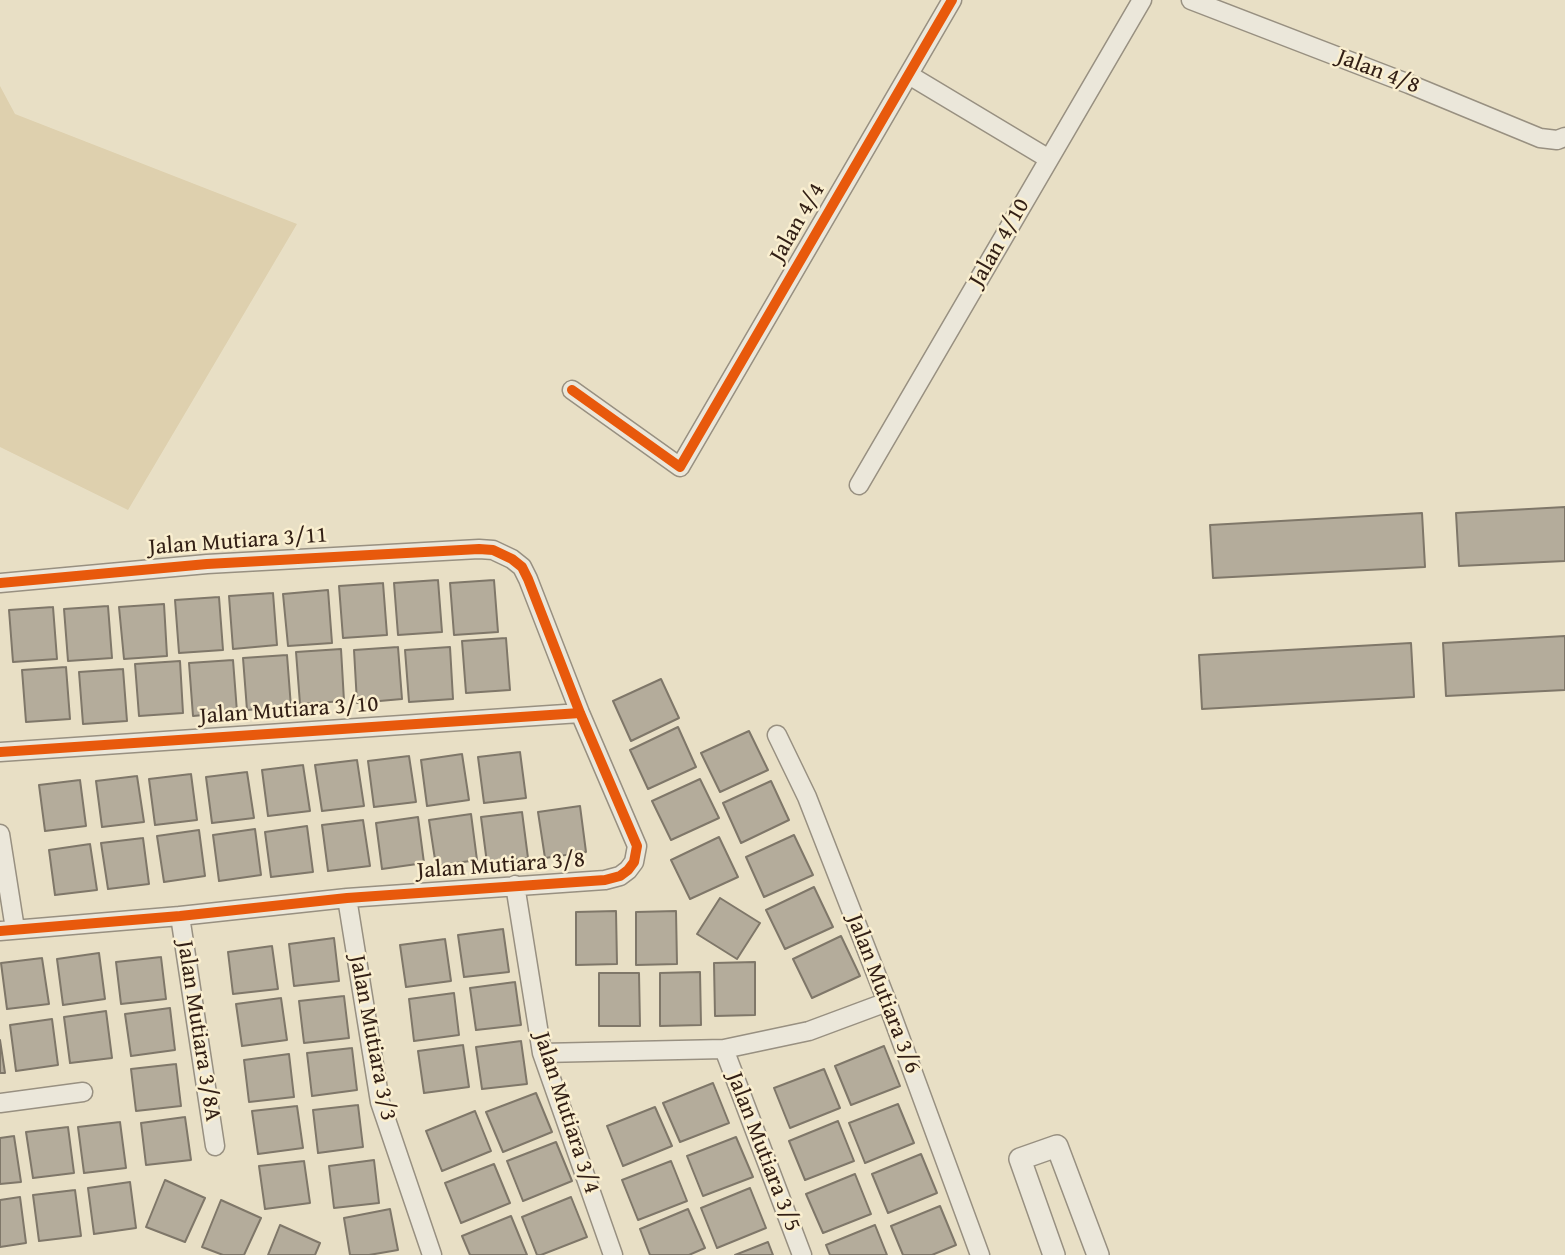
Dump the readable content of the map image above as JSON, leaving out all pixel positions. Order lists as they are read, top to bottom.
{
  "streets": {
    "street": [
      "Jalan 4/8",
      "Jalan 4/4",
      "Jalan 4/10",
      "Jalan Mutiara 3/11",
      "Jalan Mutiara 3/10",
      "Jalan Mutiara 3/8",
      "Jalan Mutiara 3/6",
      "Jalan Mutiara 3/8A",
      "Jalan Mutiara 3/3",
      "Jalan Mutiara 3/4",
      "Jalan Mutiara 3/5"
    ]
  },
  "crossings": [
    ["Jalan Mutiara 3/11", "Jalan Mutiara 3/8"],
    ["Jalan Mutiara 3/10", "Jalan Mutiara 3/8"],
    ["Jalan Mutiara 3/8", "Jalan Mutiara 3/8A"],
    ["Jalan Mutiara 3/8", "Jalan Mutiara 3/3"],
    ["Jalan Mutiara 3/8", "Jalan Mutiara 3/4"]
  ]
}
